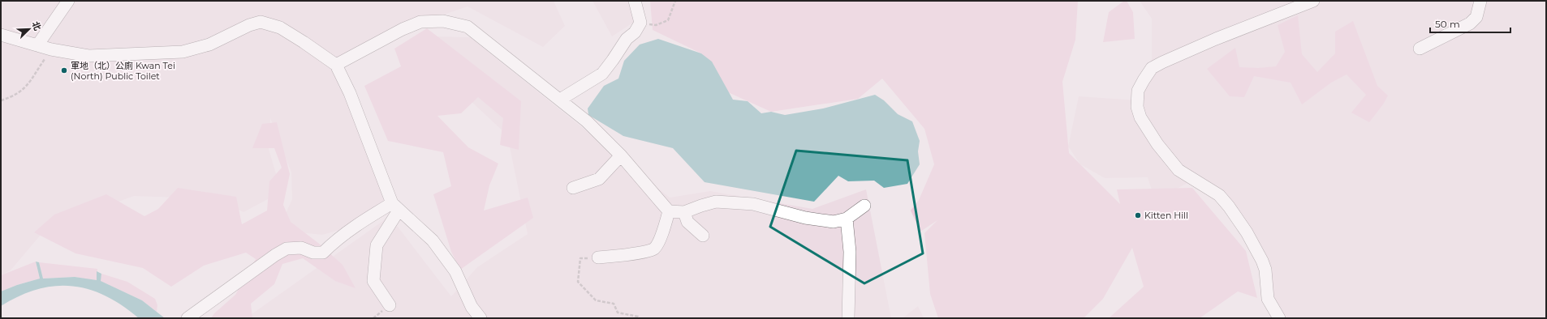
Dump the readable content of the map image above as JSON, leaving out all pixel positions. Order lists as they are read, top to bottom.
{
  "places": ["軍地（北）公廁 Kwan Tei (North) Public Toilet", "Kitten Hill"],
  "scale_bar": "50 m",
  "north": "top right"
}
